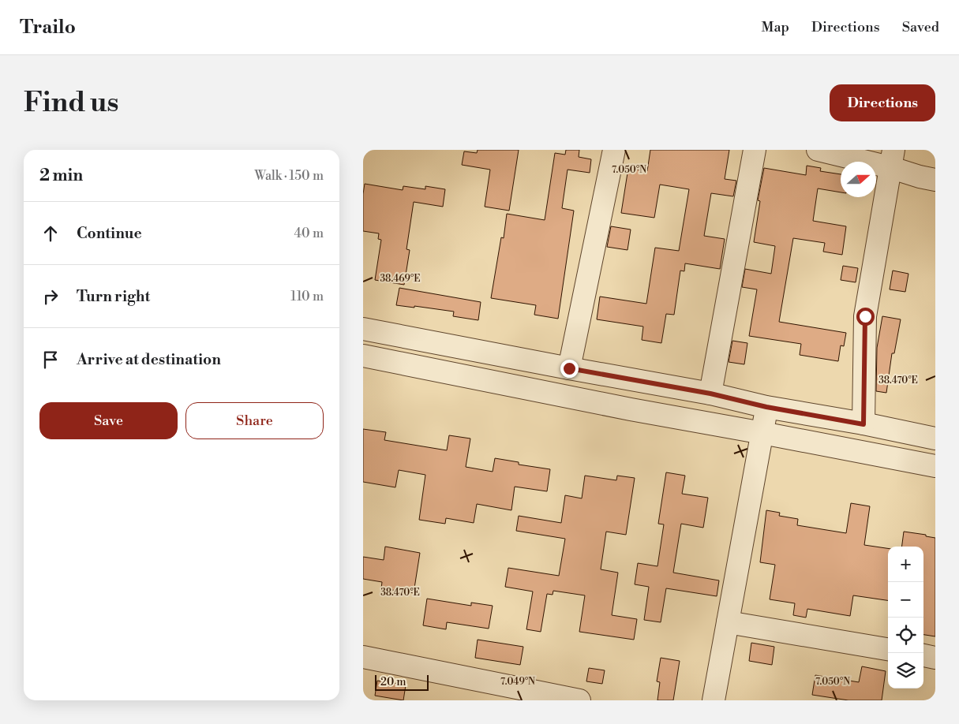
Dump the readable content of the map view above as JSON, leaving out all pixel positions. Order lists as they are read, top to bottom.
{
  "scale_bar": "20 m",
  "north": "right",
  "page": {
    "header": "Trailo",
    "nav": ["Map", "Directions", "Saved"],
    "buttons": [
      "Directions",
      ["Save", "Share"]
    ],
    "title": "Find us",
    "heading": ["2 min", "Walk · 150 m"],
    "list": [
      ["Continue", "40 m"],
      ["Turn right", "110 m"],
      "Arrive at destination"
    ],
    "map_buttons": ["+", "−"],
    "scale": "20 m"
  },
  "coordinates": [
    "7.050°N",
    "38.469°E",
    "38.470°E",
    "7.049°N"
  ]
}
